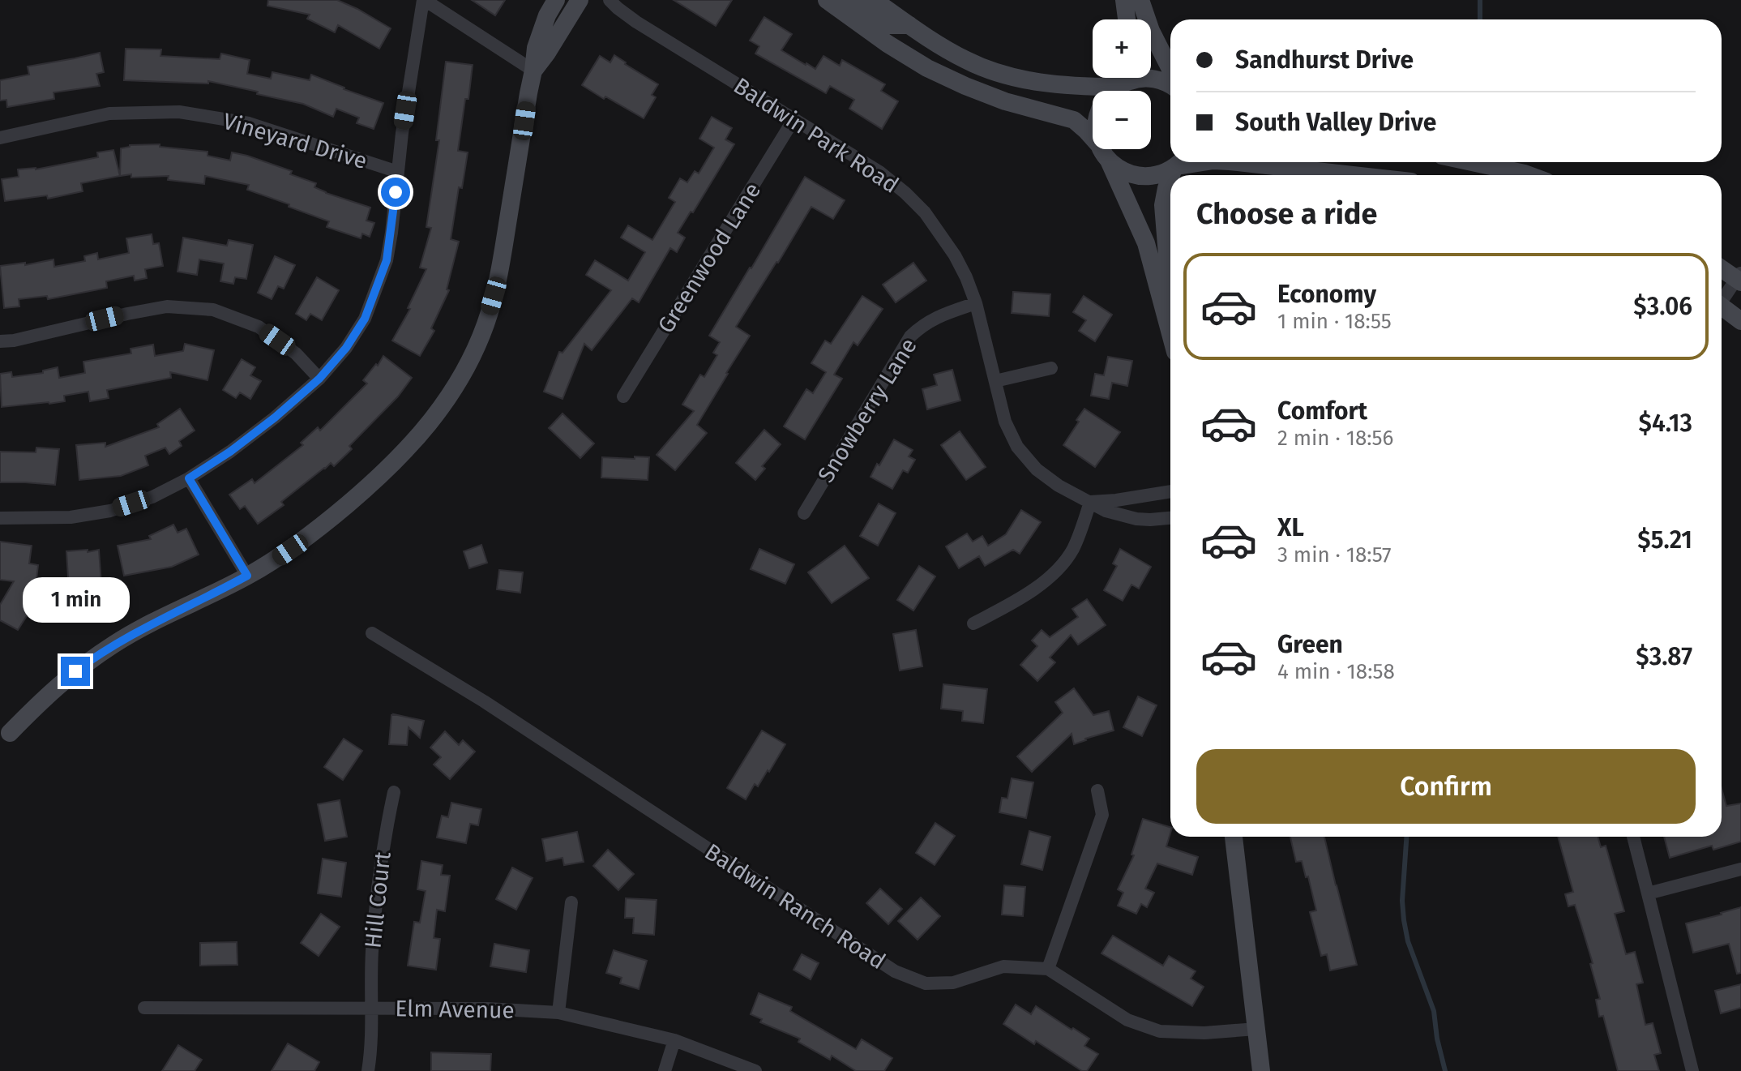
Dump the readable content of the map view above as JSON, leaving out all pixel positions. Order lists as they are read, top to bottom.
{
  "streets": {
    "street": [
      "Baldwin Park Road",
      "Vineyard Drive",
      "Greenwood Lane",
      "Snowberry Lane",
      "Hill Court",
      "Baldwin Ranch Road",
      "Elm Avenue"
    ]
  },
  "crossings": [
    ["Baldwin Park Road", "Greenwood Lane"],
    ["Baldwin Park Road", "Snowberry Lane"],
    ["Hill Court", "Elm Avenue"]
  ],
  "page": {
    "map_buttons": ["+", "−"],
    "banner": ["Sandhurst Drive", "South Valley Drive"],
    "heading": "Choose a ride",
    "list": [
      {
        "name": "Economy",
        "note": "1 min · 18:55",
        "value": "$3.06"
      },
      {
        "name": "Comfort",
        "note": "2 min · 18:56",
        "value": "$4.13"
      },
      {
        "name": "XL",
        "note": "3 min · 18:57",
        "value": "$5.21"
      },
      {
        "name": "Green",
        "note": "4 min · 18:58",
        "value": "$3.87"
      }
    ],
    "bubble": "1 min",
    "buttons": "Confirm"
  }
}
